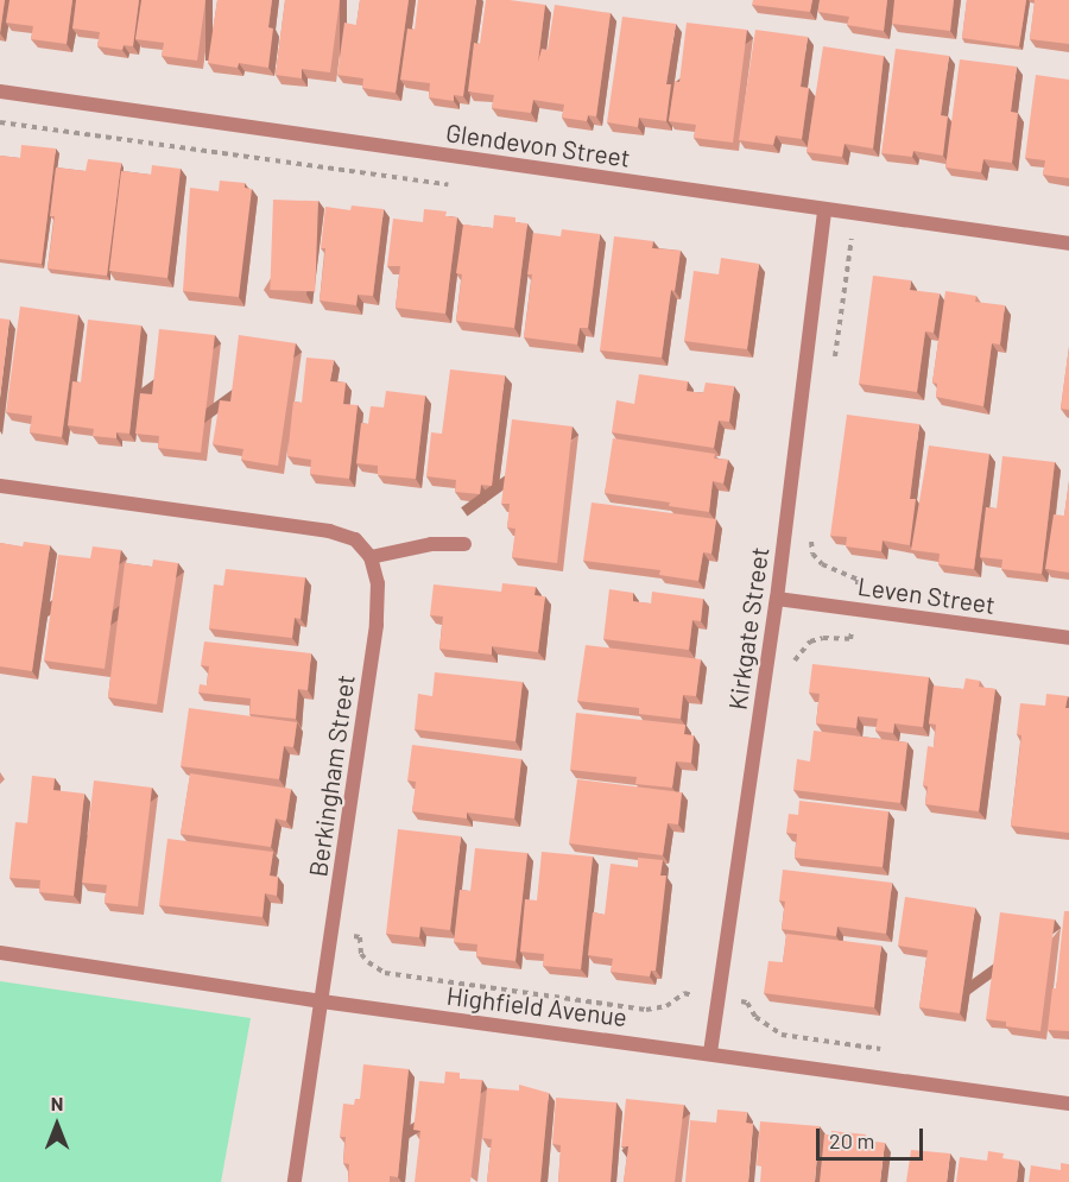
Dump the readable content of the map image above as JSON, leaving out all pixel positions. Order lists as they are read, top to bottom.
{
  "streets": {
    "street": [
      "Glendevon Street",
      "Leven Street",
      "Kirkgate Street",
      "Berkingham Street",
      "Highfield Avenue"
    ]
  },
  "crossings": [
    ["Glendevon Street", "Kirkgate Street"],
    ["Leven Street", "Kirkgate Street"],
    ["Kirkgate Street", "Highfield Avenue"],
    ["Berkingham Street", "Highfield Avenue"]
  ],
  "scale_bar": "20 m",
  "north": "top"
}
